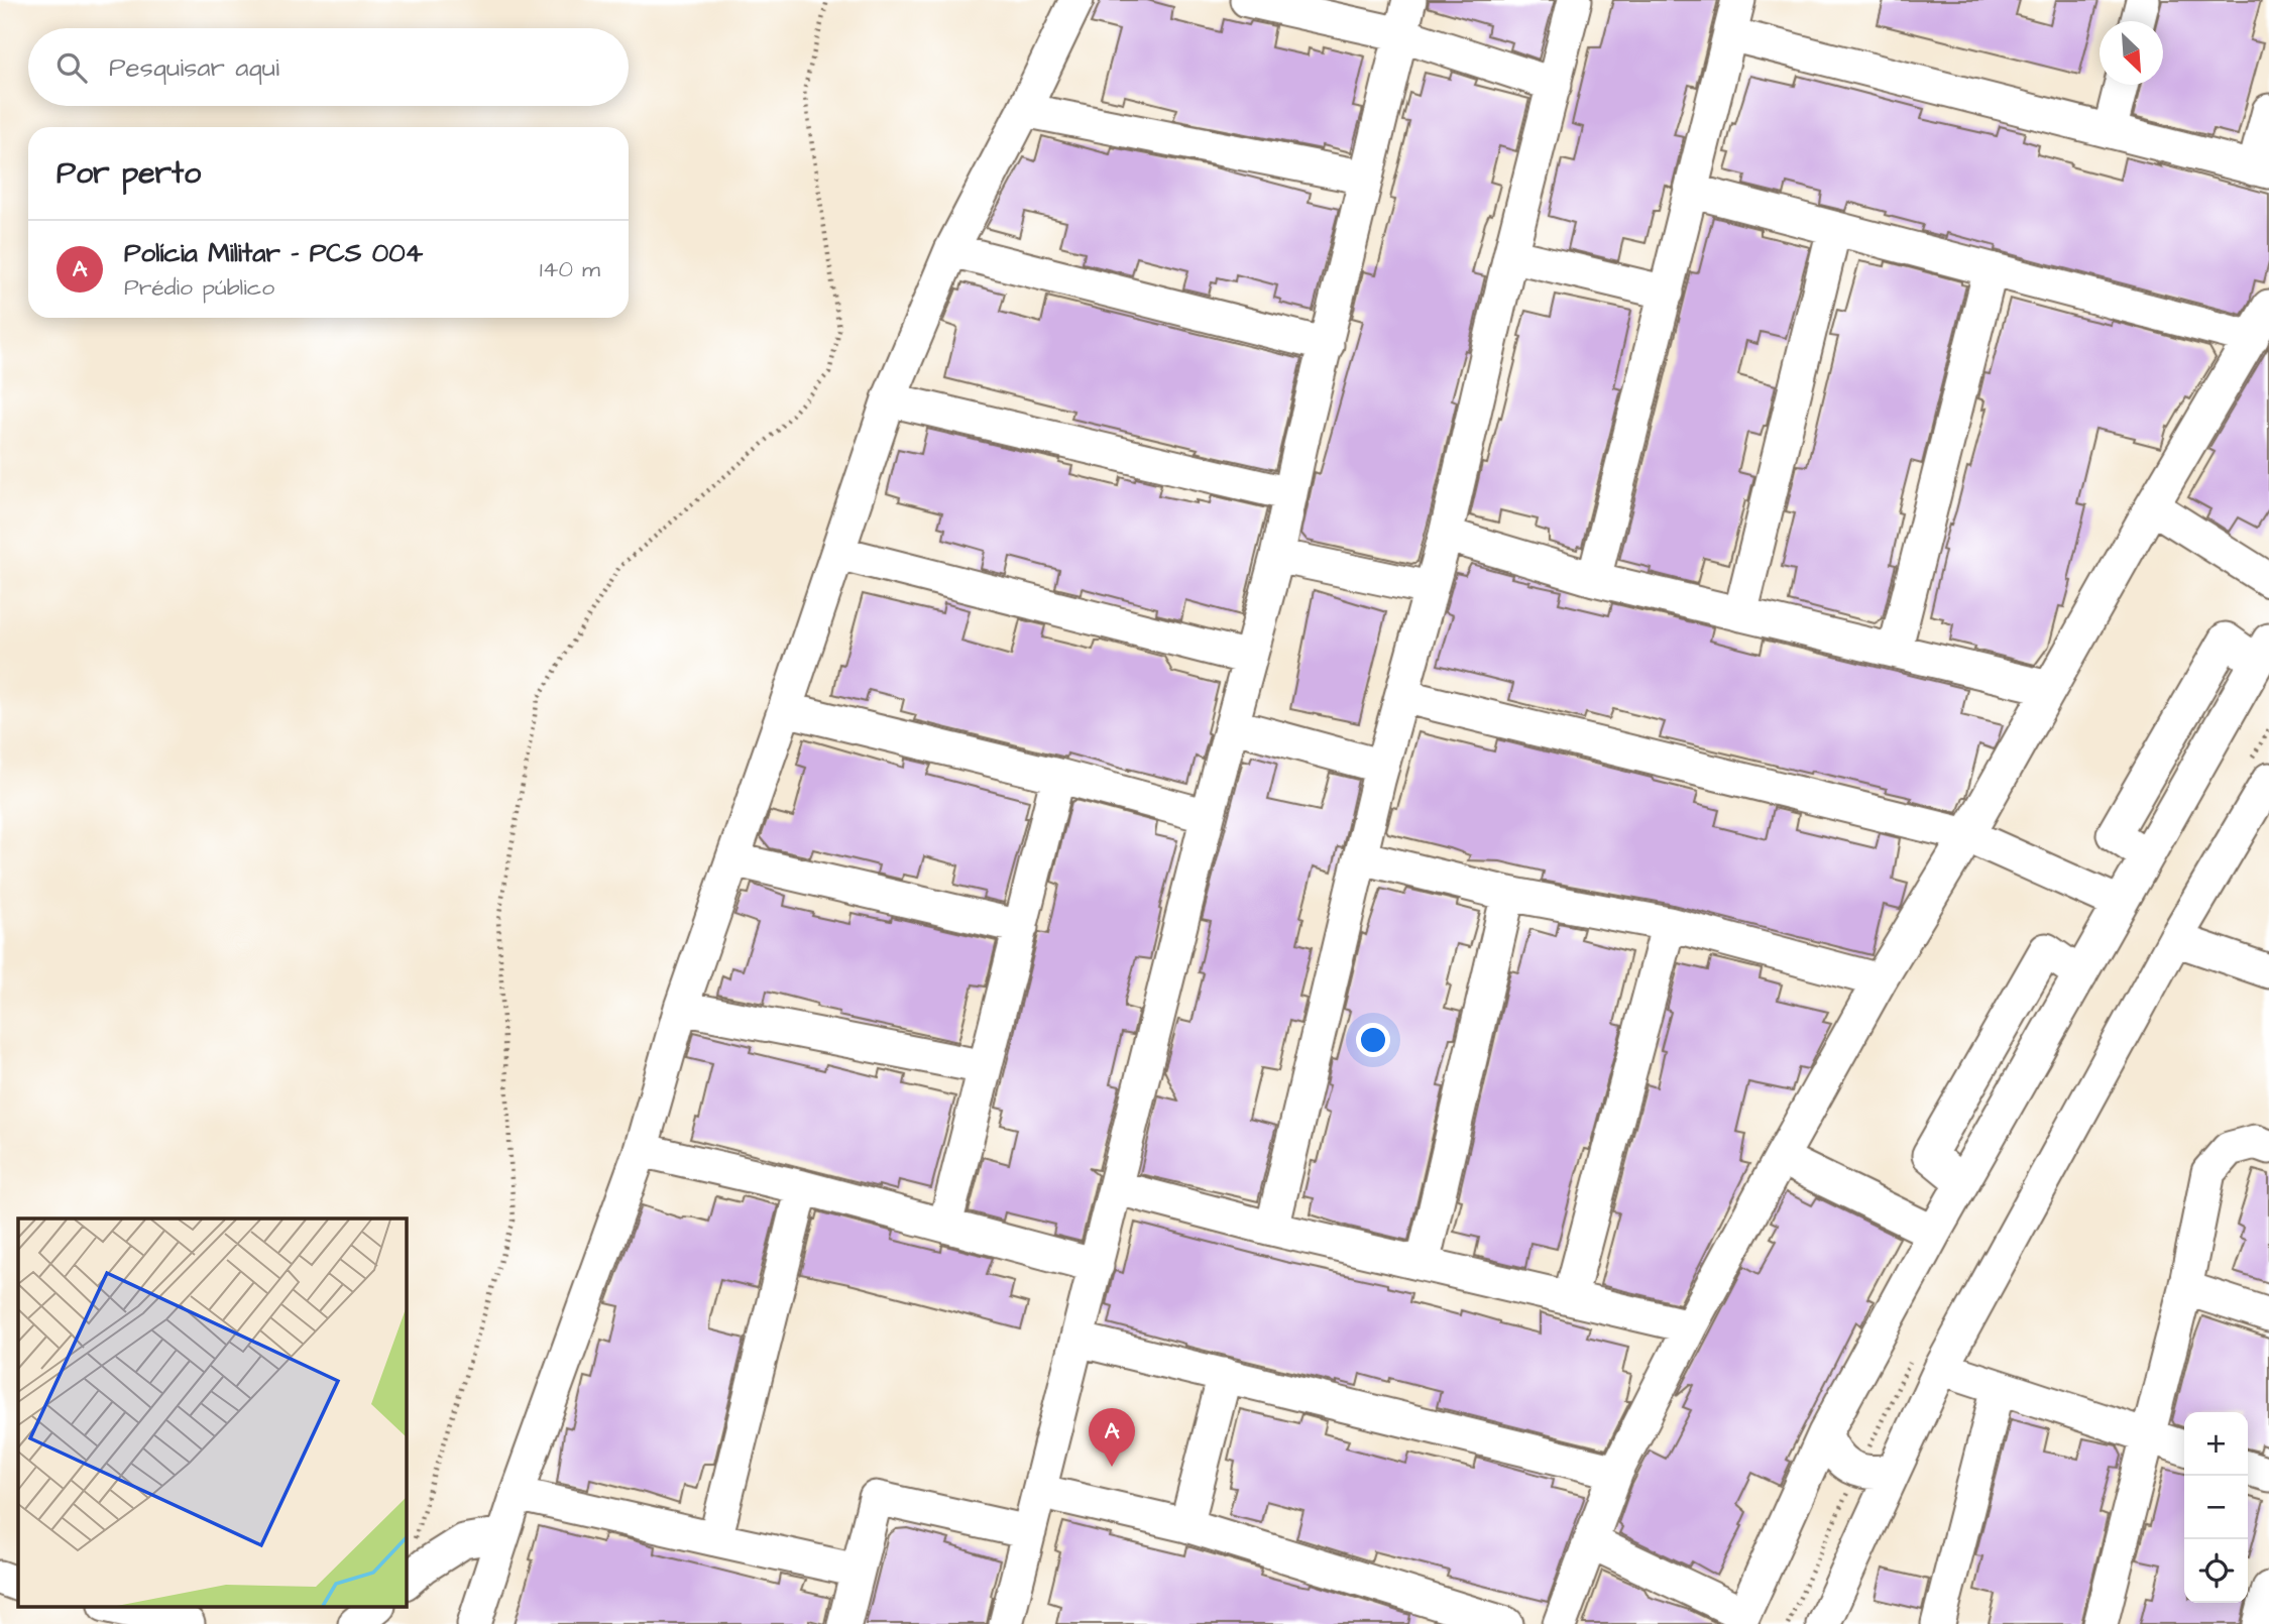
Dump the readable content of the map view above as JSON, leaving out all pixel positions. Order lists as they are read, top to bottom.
{
  "north": "bottom right",
  "page": {
    "search": "Pesquisar aqui",
    "heading": "Por perto",
    "list": [
      {
        "mark": "A",
        "name": "Polícia Militar - PCS 004",
        "note": "Prédio público",
        "value": "140 m"
      }
    ],
    "pins": "A",
    "map_buttons": ["+", "−"]
  }
}
